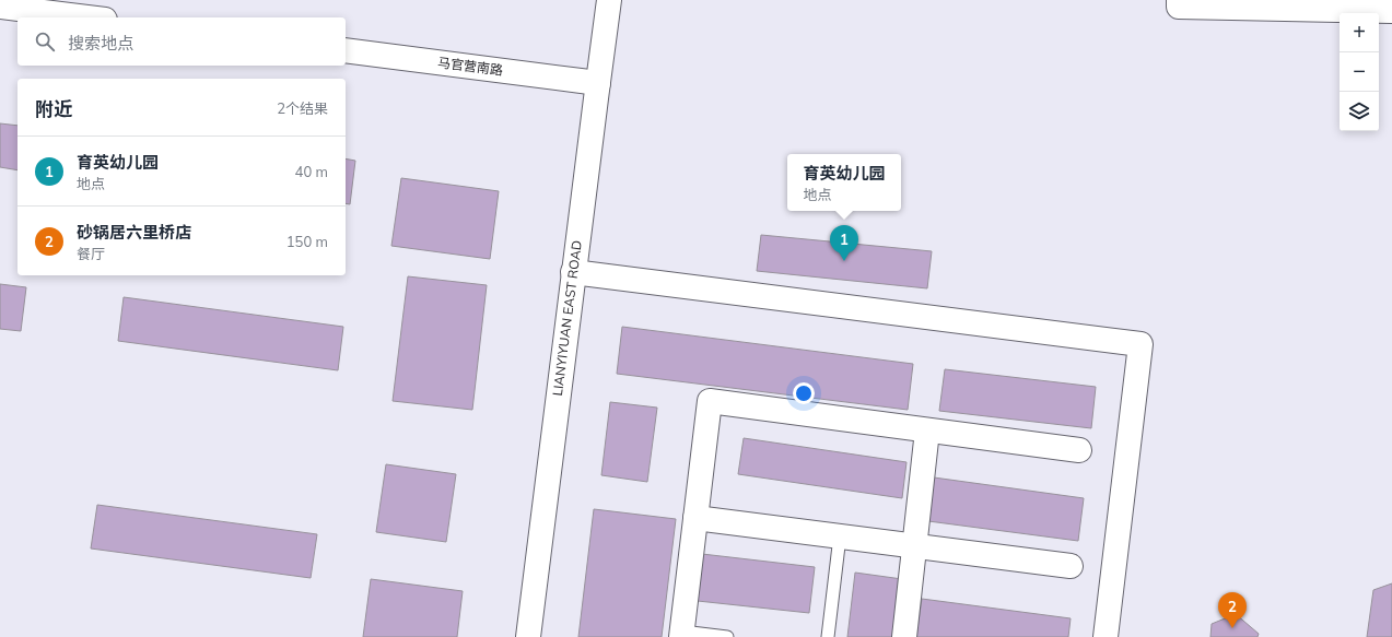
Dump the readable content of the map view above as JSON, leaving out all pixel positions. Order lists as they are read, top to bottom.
{
  "streets": {
    "street": ["马官营南路", "LIANYIYUAN EAST ROAD"]
  },
  "crossings": [
    ["马官营南路", "LIANYIYUAN EAST ROAD"]
  ],
  "page": {
    "map_buttons": ["+", "−"],
    "search": "搜索地点",
    "heading": ["附近", "2个结果"],
    "list": [
      {
        "mark": "1",
        "name": "育英幼儿园",
        "note": "地点",
        "value": "40 m"
      },
      {
        "mark": "2",
        "name": "砂锅居六里桥店",
        "note": "餐厅",
        "value": "150 m"
      }
    ],
    "popup": ["育英幼儿园", "地点"],
    "pins": ["1", "2"]
  }
}
